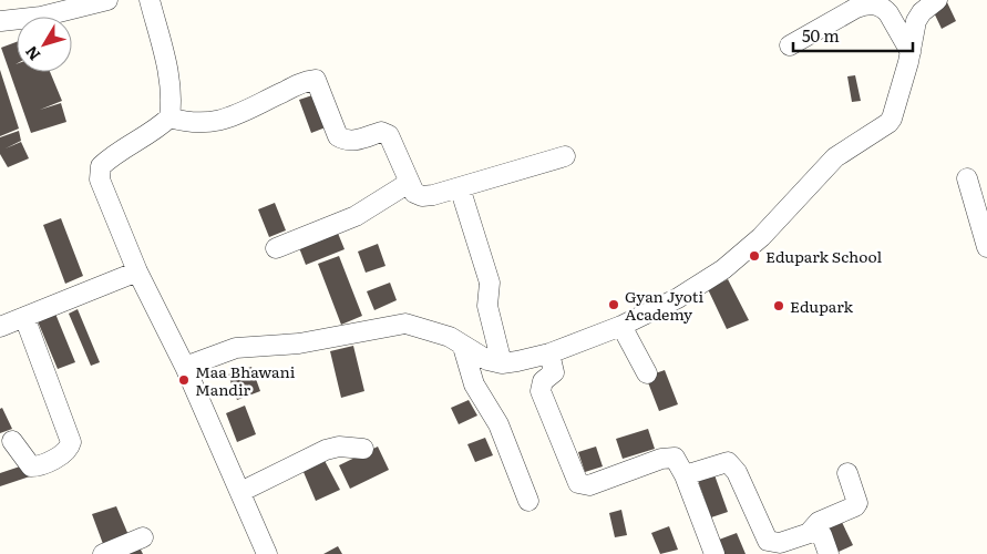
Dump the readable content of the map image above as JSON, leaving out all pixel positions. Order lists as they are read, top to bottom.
{
  "places": [
    "Edupark School",
    "Gyan Jyoti Academy",
    "Edupark",
    "Maa Bhawani Mandir"
  ],
  "scale_bar": "50 m",
  "north": "bottom left"
}
